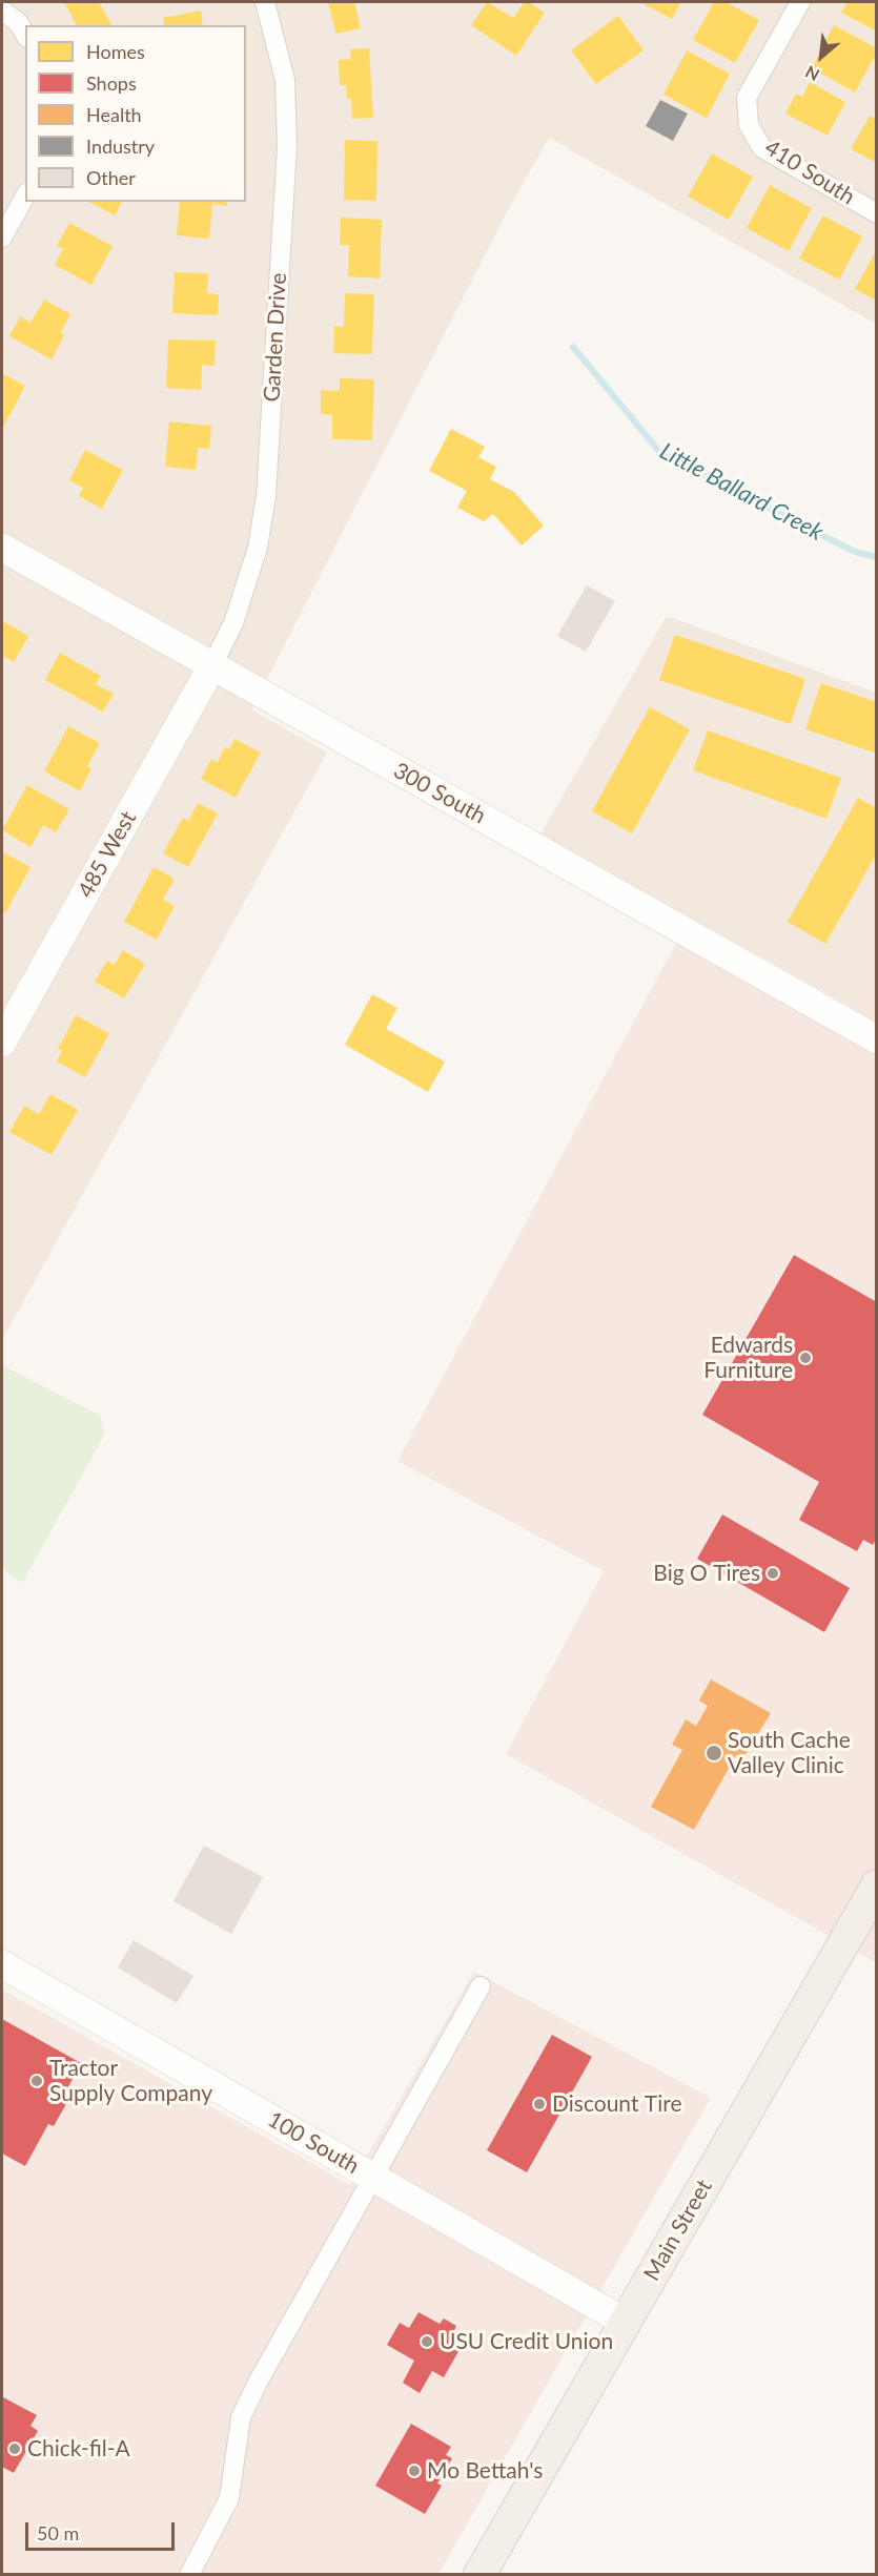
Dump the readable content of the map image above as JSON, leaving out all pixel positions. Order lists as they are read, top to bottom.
{
  "streets": {
    "main road": ["Main Street"],
    "street": [
      "410 South",
      "Garden Drive",
      "300 South",
      "485 West",
      "100 South"
    ]
  },
  "crossings": [
    ["Garden Drive", "300 South"],
    ["Garden Drive", "485 West"],
    ["300 South", "485 West"],
    ["100 South", "Main Street"]
  ],
  "water": ["Little Ballard Creek"],
  "places": [
    "Edwards Furniture",
    "Big O Tires",
    "South Cache Valley Clinic",
    "Tractor Supply Company",
    "Discount Tire",
    "USU Credit Union",
    "Chick-fil-A",
    "Mo Bettah's"
  ],
  "legend": [
    "Homes",
    "Shops",
    "Health",
    "Industry",
    "Other"
  ],
  "scale_bar": "50 m",
  "north": "bottom left"
}
